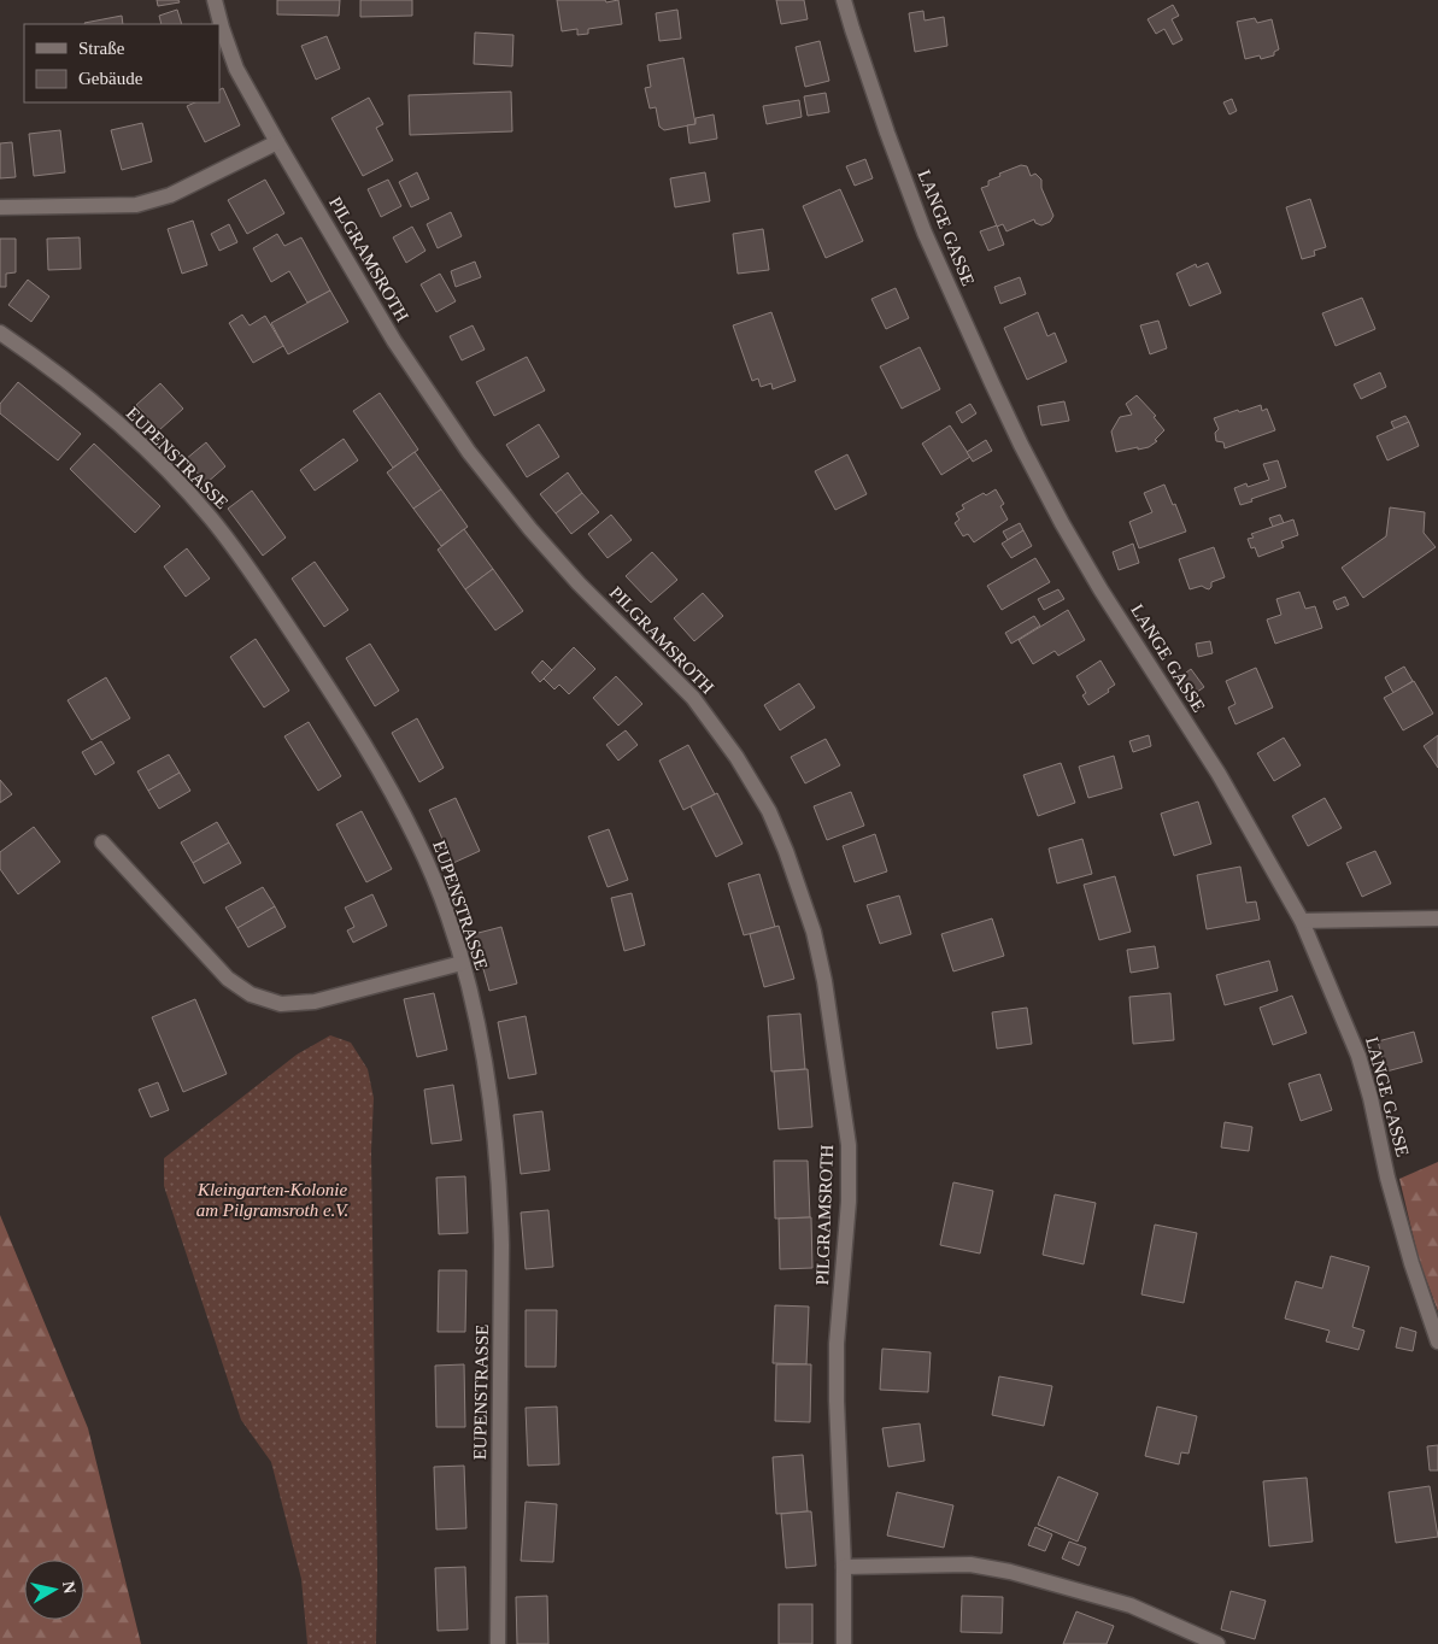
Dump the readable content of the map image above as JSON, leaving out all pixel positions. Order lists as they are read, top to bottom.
{
  "streets": {
    "street": ["LANGE GASSE", "PILGRAMSROTH", "EUPENSTRASSE"]
  },
  "parks": ["Kleingarten-Kolonie am Pilgramsroth e.V."],
  "legend": ["Straße", "Gebäude"],
  "north": "right"
}
